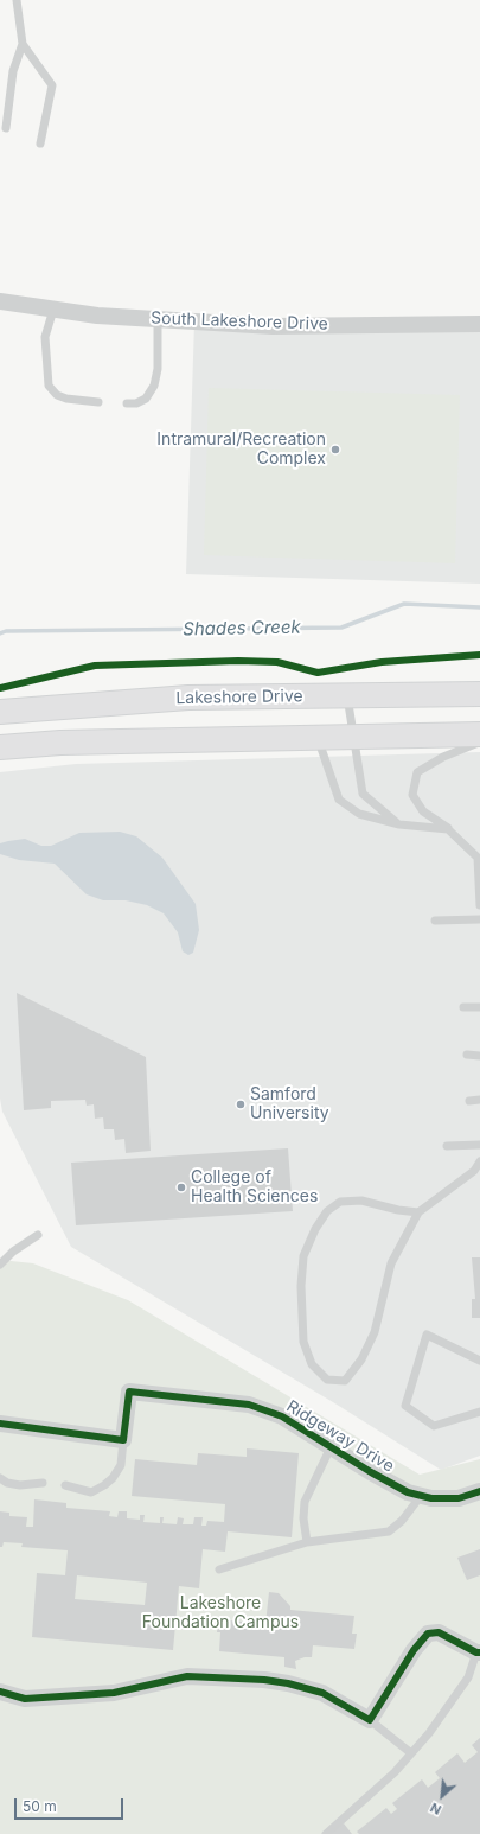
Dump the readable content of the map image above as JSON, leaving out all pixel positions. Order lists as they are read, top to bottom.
{
  "streets": {
    "main road": ["Lakeshore Drive"],
    "street": ["South Lakeshore Drive", "Ridgeway Drive"]
  },
  "water": ["Shades Creek"],
  "parks": ["Lakeshore Foundation Campus"],
  "places": ["Intramural/Recreation Complex", "Samford University", "College of Health Sciences"],
  "scale_bar": "50 m",
  "north": "bottom left"
}
